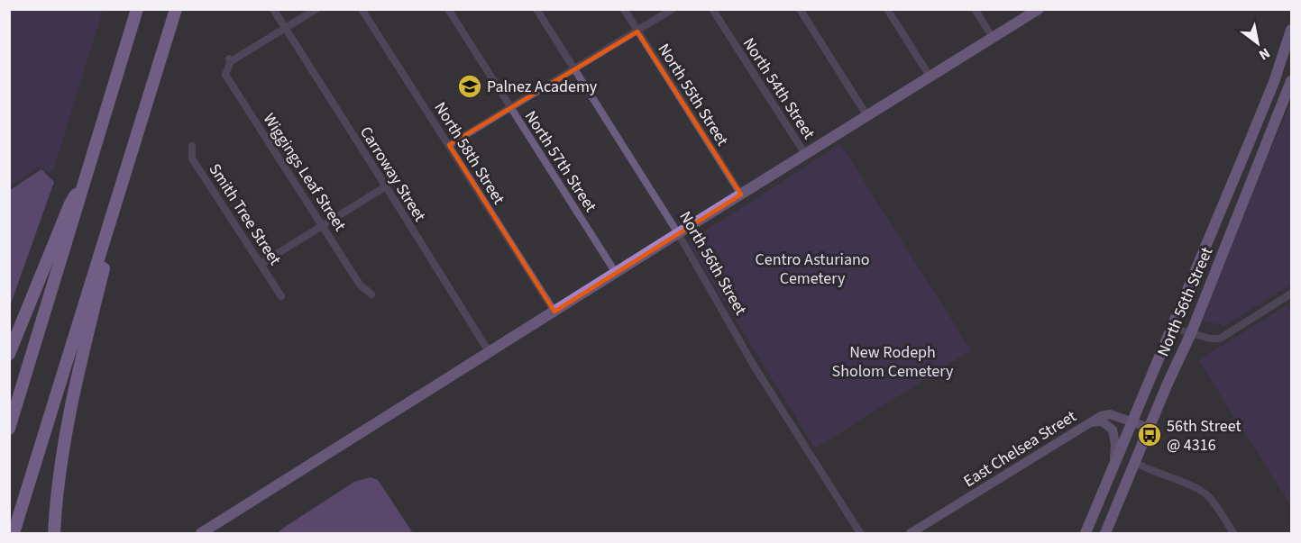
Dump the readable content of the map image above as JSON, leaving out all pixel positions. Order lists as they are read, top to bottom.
{
  "streets": {
    "main road": ["North 56th Street"],
    "street": [
      "North 54th Street",
      "North 55th Street",
      "North 58th Street",
      "North 57th Street",
      "Wiggings Leaf Street",
      "Carroway Street",
      "Smith Tree Street",
      "East Chelsea Street"
    ]
  },
  "crossings": [
    ["Wiggings Leaf Street", "Carroway Street"],
    ["North 56th Street", "East Chelsea Street"]
  ],
  "parks": ["Centro Asturiano Cemetery", "New Rodeph Sholom Cemetery"],
  "places": {
    "school or university": ["Palnez Academy"],
    "bus stop": ["56th Street @ 4316"]
  },
  "north": "bottom right"
}
